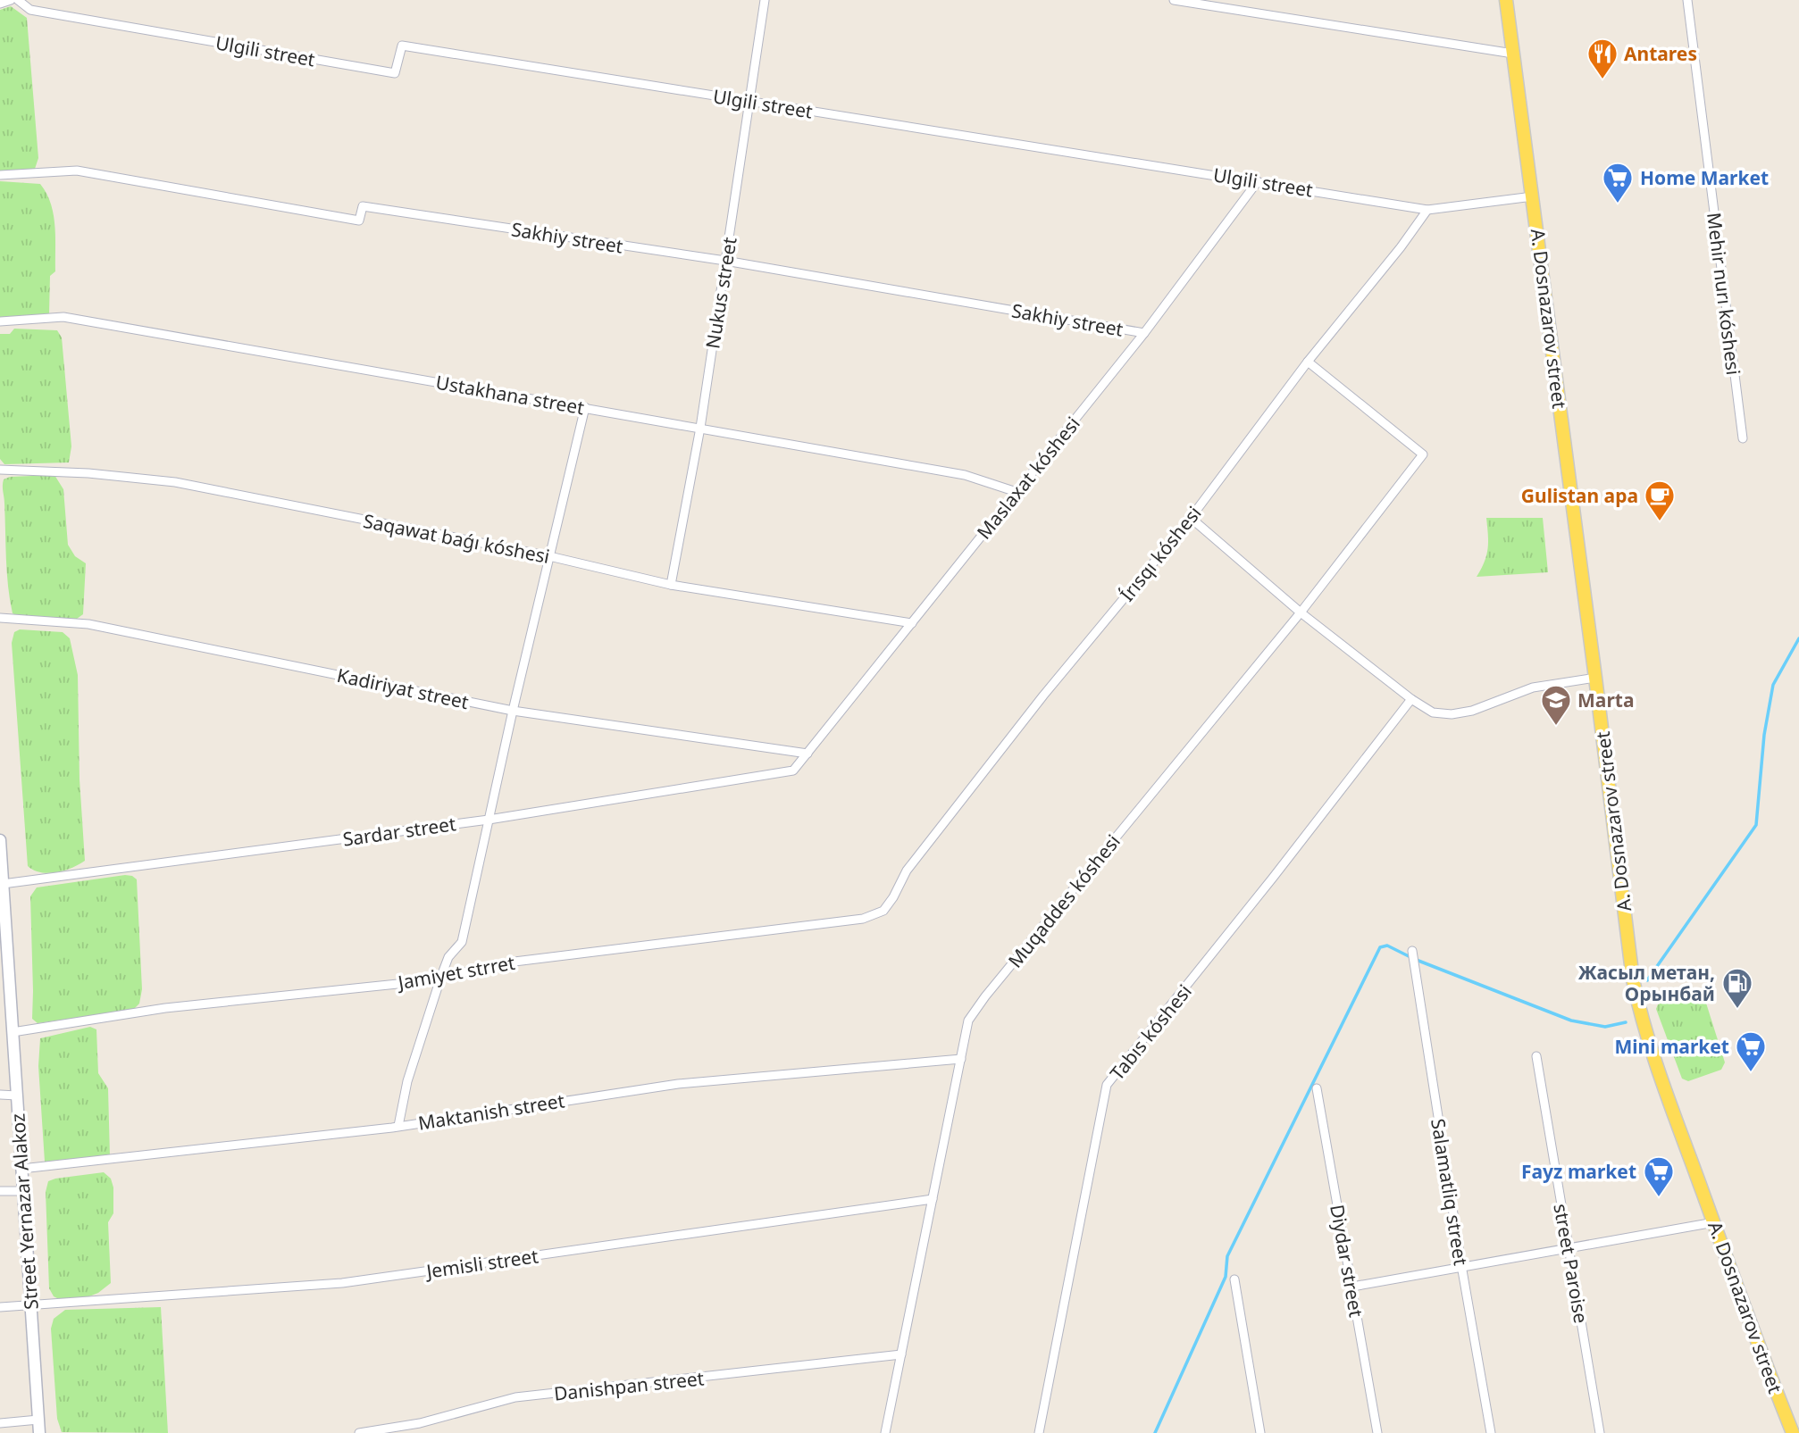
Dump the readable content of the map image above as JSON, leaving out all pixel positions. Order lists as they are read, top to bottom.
{
  "streets": {
    "main road": ["A. Dosnazarov street", "Street Yernazar Alakoz"],
    "street": [
      "Ulgili street",
      "Sakhiy street",
      "Nukus street",
      "Mehir nurı kóshesi",
      "Ustakhana street",
      "Maslaxat kóshesi",
      "Saqawat baǵı kóshesi",
      "Írısqı kóshesi",
      "Kadiriyat street",
      "Sardar street",
      "Muqaddes kóshesi",
      "Jamiyet strret",
      "Tabıs kóshesi",
      "Maktanish street",
      "Salamatliq street",
      "Diydar street",
      "Jemisli street",
      "street Paroise",
      "Danishpan street"
    ]
  },
  "crossings": [
    ["Ulgili street", "Nukus street"],
    ["Ulgili street", "A. Dosnazarov street"],
    ["Ulgili street", "Maslaxat kóshesi"],
    ["Ulgili street", "Írısqı kóshesi"],
    ["Sakhiy street", "Nukus street"],
    ["Sakhiy street", "Maslaxat kóshesi"],
    ["Nukus street", "Ustakhana street"],
    ["Nukus street", "Saqawat baǵı kóshesi"],
    ["Ustakhana street", "Maslaxat kóshesi"],
    ["Maslaxat kóshesi", "Saqawat baǵı kóshesi"],
    ["Maslaxat kóshesi", "Kadiriyat street"],
    ["Maslaxat kóshesi", "Sardar street"],
    ["Írısqı kóshesi", "Muqaddes kóshesi"],
    ["Írısqı kóshesi", "Jamiyet strret"],
    ["Sardar street", "Street Yernazar Alakoz"],
    ["Muqaddes kóshesi", "Maktanish street"],
    ["Muqaddes kóshesi", "Jemisli street"],
    ["Muqaddes kóshesi", "Danishpan street"],
    ["Jamiyet strret", "Street Yernazar Alakoz"],
    ["Maktanish street", "Street Yernazar Alakoz"],
    ["Street Yernazar Alakoz", "Jemisli street"]
  ],
  "places": {
    "restaurant": ["Antares"],
    "supermarket": ["Home Market", "Mini market", "Fayz market"],
    "cafe": ["Gulistan apa"],
    "school or university": ["Marta"],
    "fuel station": ["Жасыл метан, Орынбай"]
  }
}
